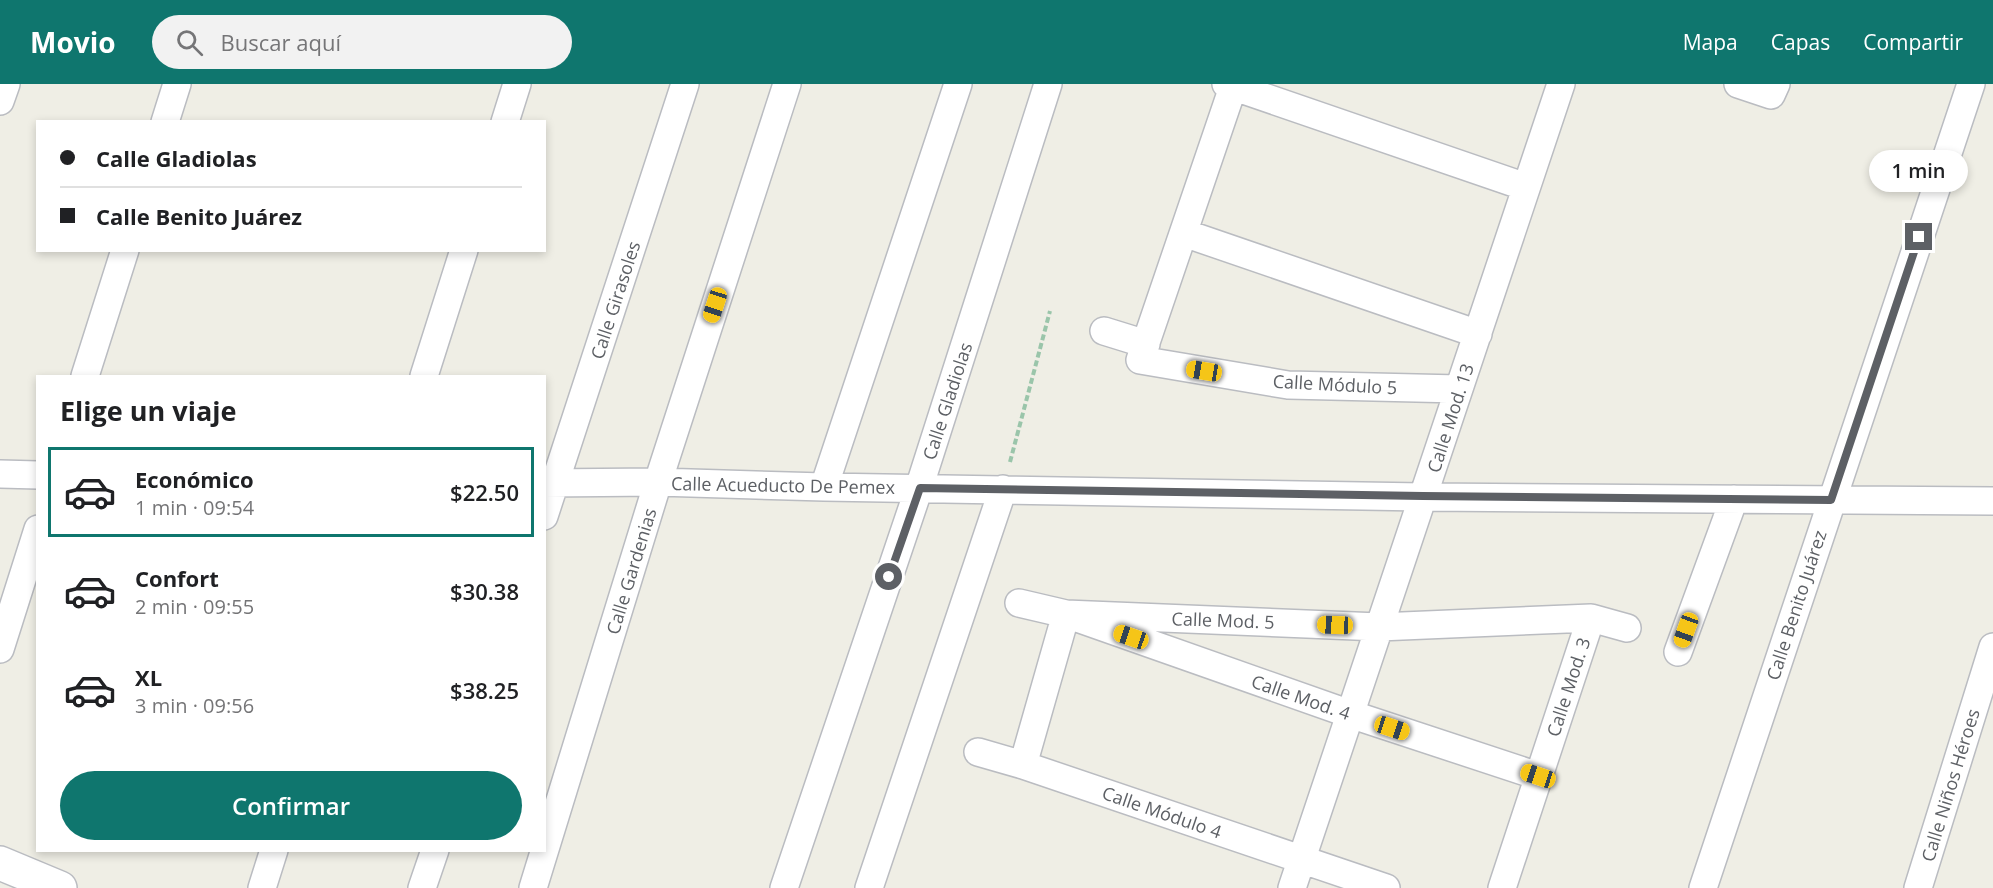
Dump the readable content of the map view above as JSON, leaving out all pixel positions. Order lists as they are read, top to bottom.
{
  "streets": {
    "street": [
      "Calle Girasoles",
      "Calle Módulo 5",
      "Calle Gladiolas",
      "Calle Mod. 13",
      "Calle Acueducto De Pemex",
      "Calle Gardenias",
      "Calle Benito Juárez",
      "Calle Mod. 5",
      "Calle Mod. 3",
      "Calle Mod. 4",
      "Calle Niños Héroes",
      "Calle Módulo 4"
    ]
  },
  "crossings": [
    ["Calle Girasoles", "Calle Acueducto De Pemex"],
    ["Calle Módulo 5", "Calle Mod. 13"],
    ["Calle Gladiolas", "Calle Acueducto De Pemex"],
    ["Calle Mod. 13", "Calle Acueducto De Pemex"],
    ["Calle Mod. 13", "Calle Mod. 5"],
    ["Calle Mod. 13", "Calle Mod. 3"],
    ["Calle Mod. 13", "Calle Mod. 4"],
    ["Calle Mod. 13", "Calle Módulo 4"],
    ["Calle Acueducto De Pemex", "Calle Gardenias"],
    ["Calle Acueducto De Pemex", "Calle Benito Juárez"],
    ["Calle Mod. 5", "Calle Mod. 3"],
    ["Calle Mod. 5", "Calle Mod. 4"],
    ["Calle Mod. 3", "Calle Mod. 4"]
  ],
  "page": {
    "header": "Movio",
    "search": "Buscar aquí",
    "nav": ["Mapa", "Capas", "Compartir"],
    "banner": ["Calle Gladiolas", "Calle Benito Juárez"],
    "bubble": "1 min",
    "heading": "Elige un viaje",
    "list": [
      {
        "name": "Económico",
        "note": "1 min · 09:54",
        "value": "$22.50"
      },
      {
        "name": "Confort",
        "note": "2 min · 09:55",
        "value": "$30.38"
      },
      {
        "name": "XL",
        "note": "3 min · 09:56",
        "value": "$38.25"
      }
    ],
    "buttons": "Confirmar"
  }
}
